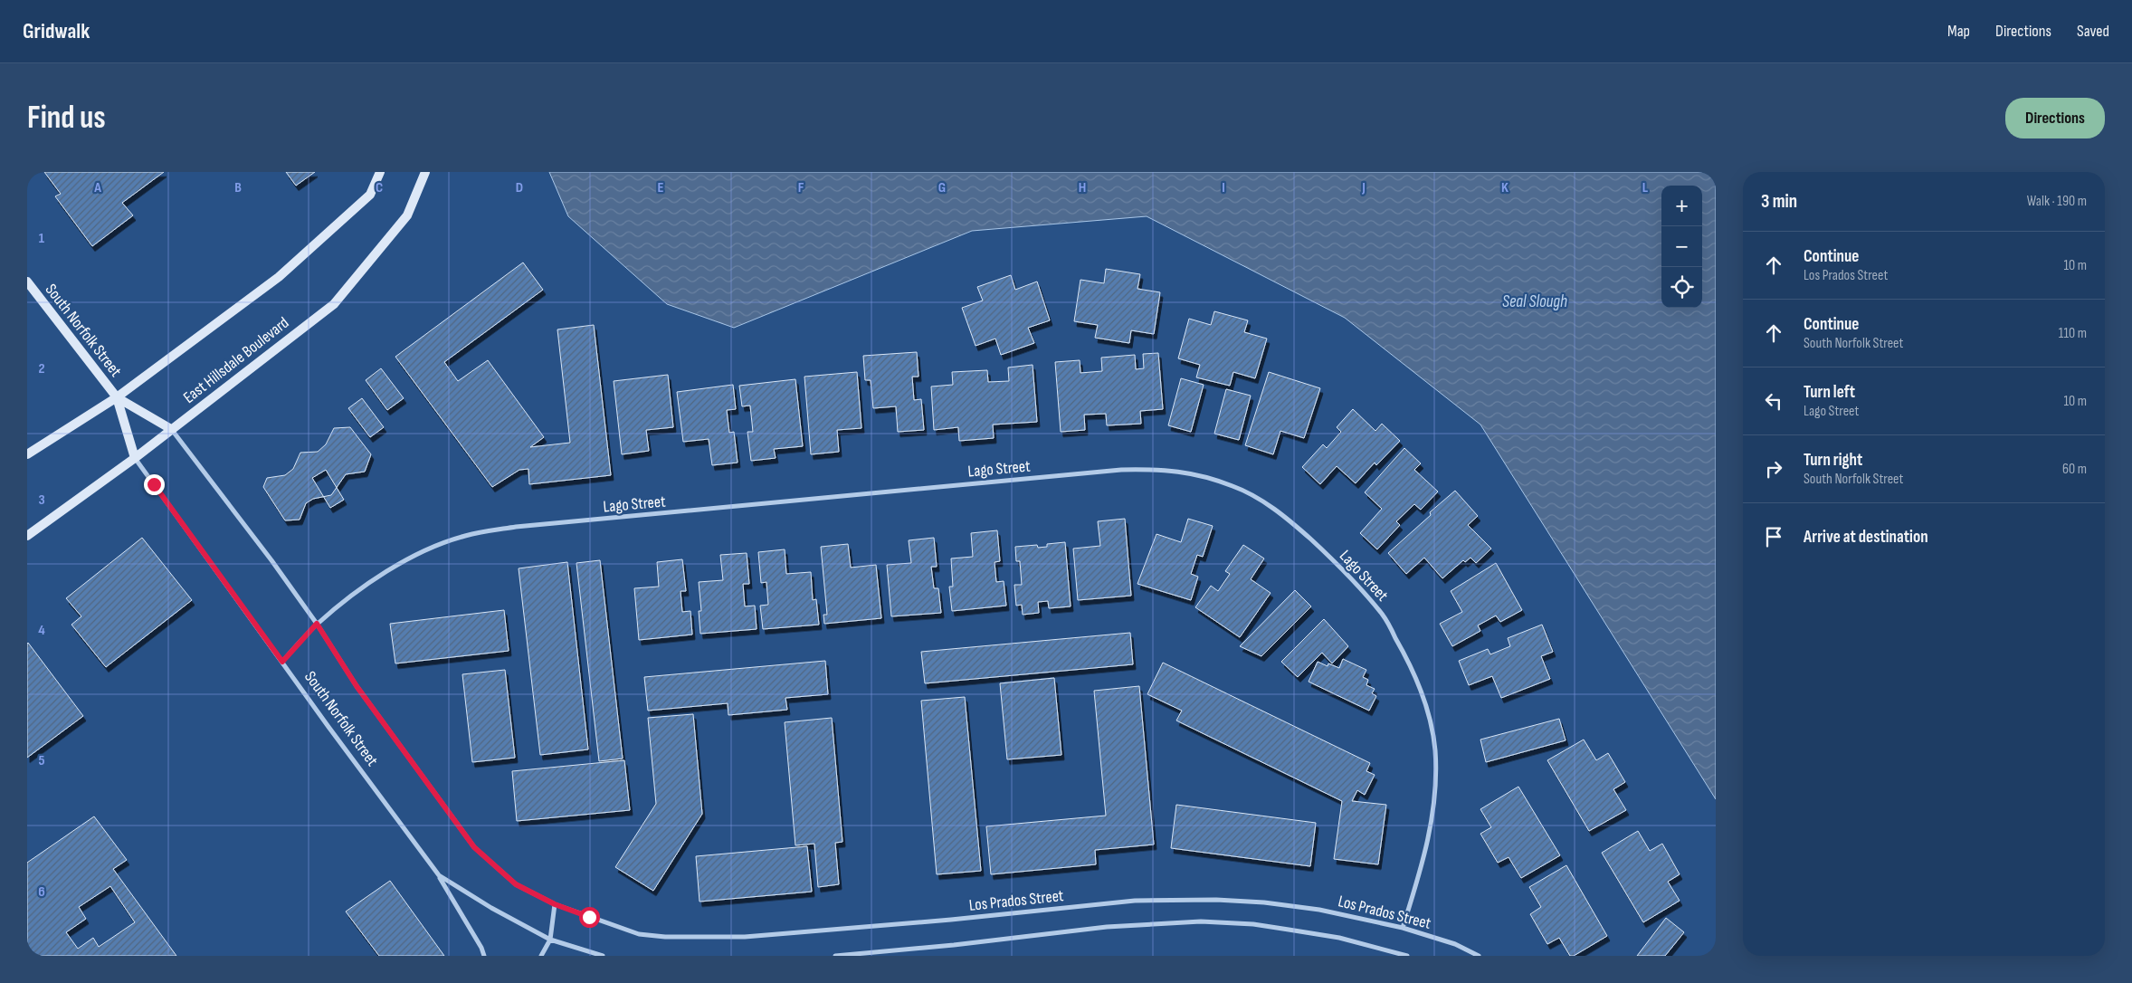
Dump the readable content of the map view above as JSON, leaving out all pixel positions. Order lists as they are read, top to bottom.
{
  "streets": {
    "main road": ["South Norfolk Street", "East Hillsdale Boulevard"],
    "street": ["Lago Street", "Los Prados Street"]
  },
  "crossings": [
    ["South Norfolk Street", "East Hillsdale Boulevard"],
    ["South Norfolk Street", "Lago Street"],
    ["South Norfolk Street", "Los Prados Street"],
    ["Lago Street", "Los Prados Street"]
  ],
  "water": ["Seal Slough"],
  "page": {
    "header": "Gridwalk",
    "nav": ["Map", "Directions", "Saved"],
    "buttons": "Directions",
    "title": "Find us",
    "heading": ["3 min", "Walk · 190 m"],
    "map_buttons": ["+", "−"],
    "list": [
      ["Continue", "Los Prados Street", "10 m"],
      ["Continue", "South Norfolk Street", "110 m"],
      ["Turn left", "Lago Street", "10 m"],
      ["Turn right", "South Norfolk Street", "60 m"],
      "Arrive at destination"
    ]
  },
  "grid": {
    "columns": [
      "A",
      "B",
      "C",
      "D",
      "E",
      "F",
      "G",
      "H",
      "I",
      "J",
      "K",
      "L"
    ],
    "rows": [
      "1",
      "2",
      "3",
      "4",
      "5",
      "6"
    ]
  }
}
